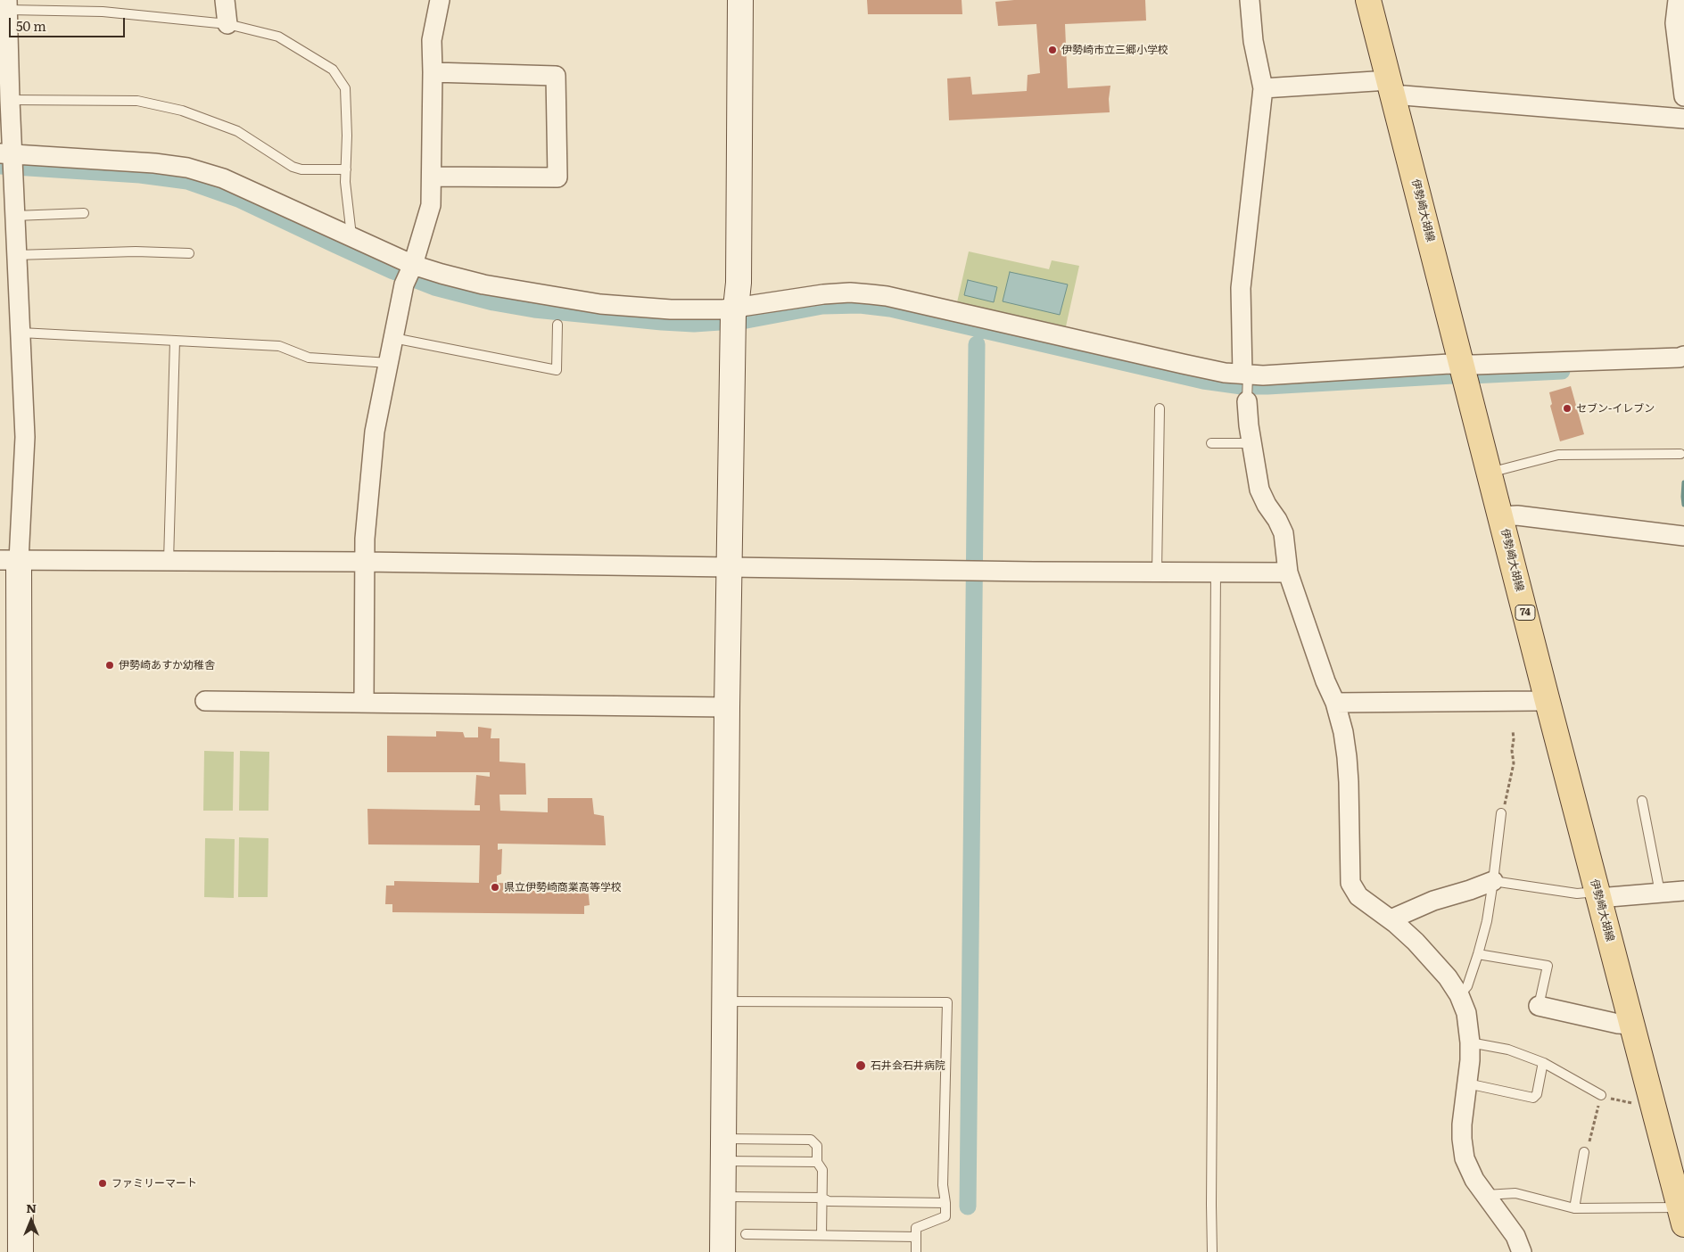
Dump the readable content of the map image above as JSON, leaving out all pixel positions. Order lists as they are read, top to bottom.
{
  "streets": {
    "main road": ["伊勢崎大胡線", "74"]
  },
  "places": [
    "伊勢崎市立三郷小学校",
    "セブン-イレブン",
    "伊勢崎あすか幼稚舎",
    "県立伊勢崎商業高等学校",
    "石井会石井病院",
    "ファミリーマート"
  ],
  "scale_bar": "50 m",
  "north": "top"
}
